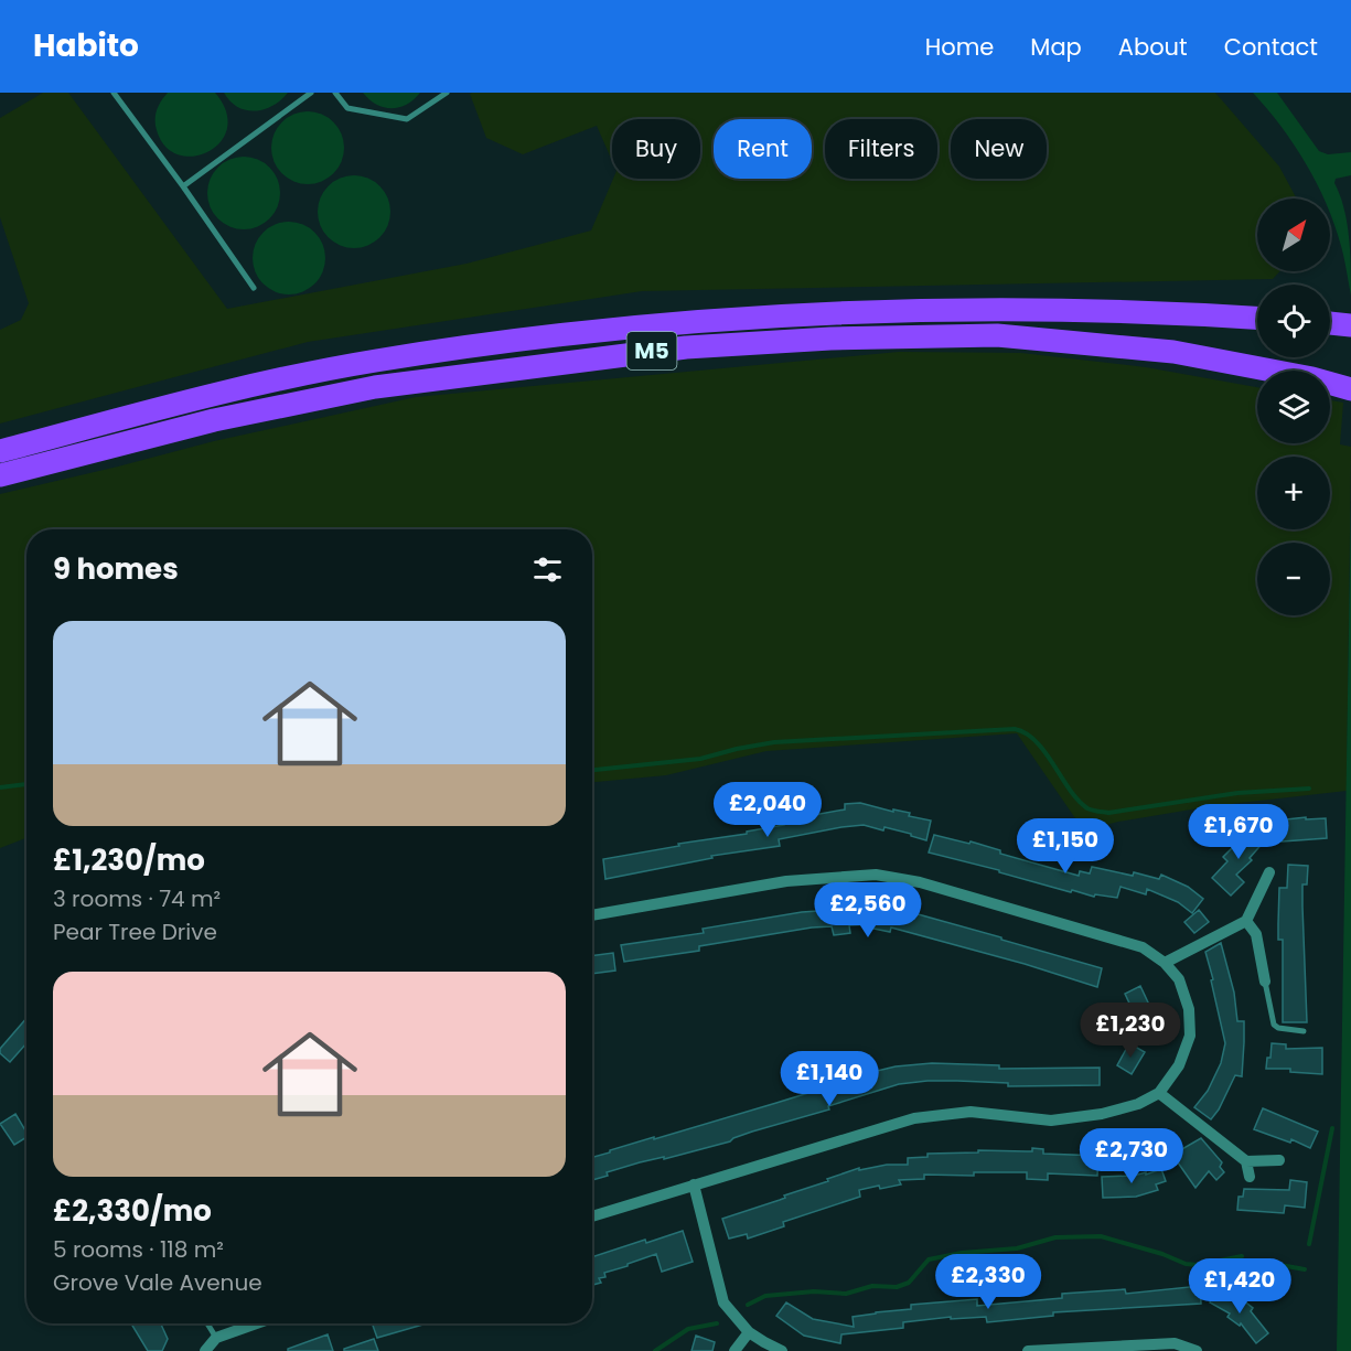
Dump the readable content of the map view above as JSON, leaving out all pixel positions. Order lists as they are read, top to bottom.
{
  "streets": {
    "highway": ["M5"]
  },
  "north": "top right",
  "page": {
    "header": "Habito",
    "nav": [
      "Home",
      "Map",
      "About",
      "Contact"
    ],
    "chip": [
      "Buy",
      "Rent",
      "Filters",
      "New"
    ],
    "map_buttons": ["+", "−"],
    "heading": "9 homes",
    "list": [
      {
        "name": "£1,230/mo",
        "note": "3 rooms · 74 m² · Pear Tree Drive"
      },
      {
        "name": "£2,330/mo",
        "note": "5 rooms · 118 m² · Grove Vale Avenue"
      }
    ],
    "price": [
      "£2,040",
      "£1,670",
      "£1,150",
      "£2,560",
      "£1,230",
      "£1,140",
      "£2,730",
      "£2,330",
      "£1,420"
    ]
  }
}
